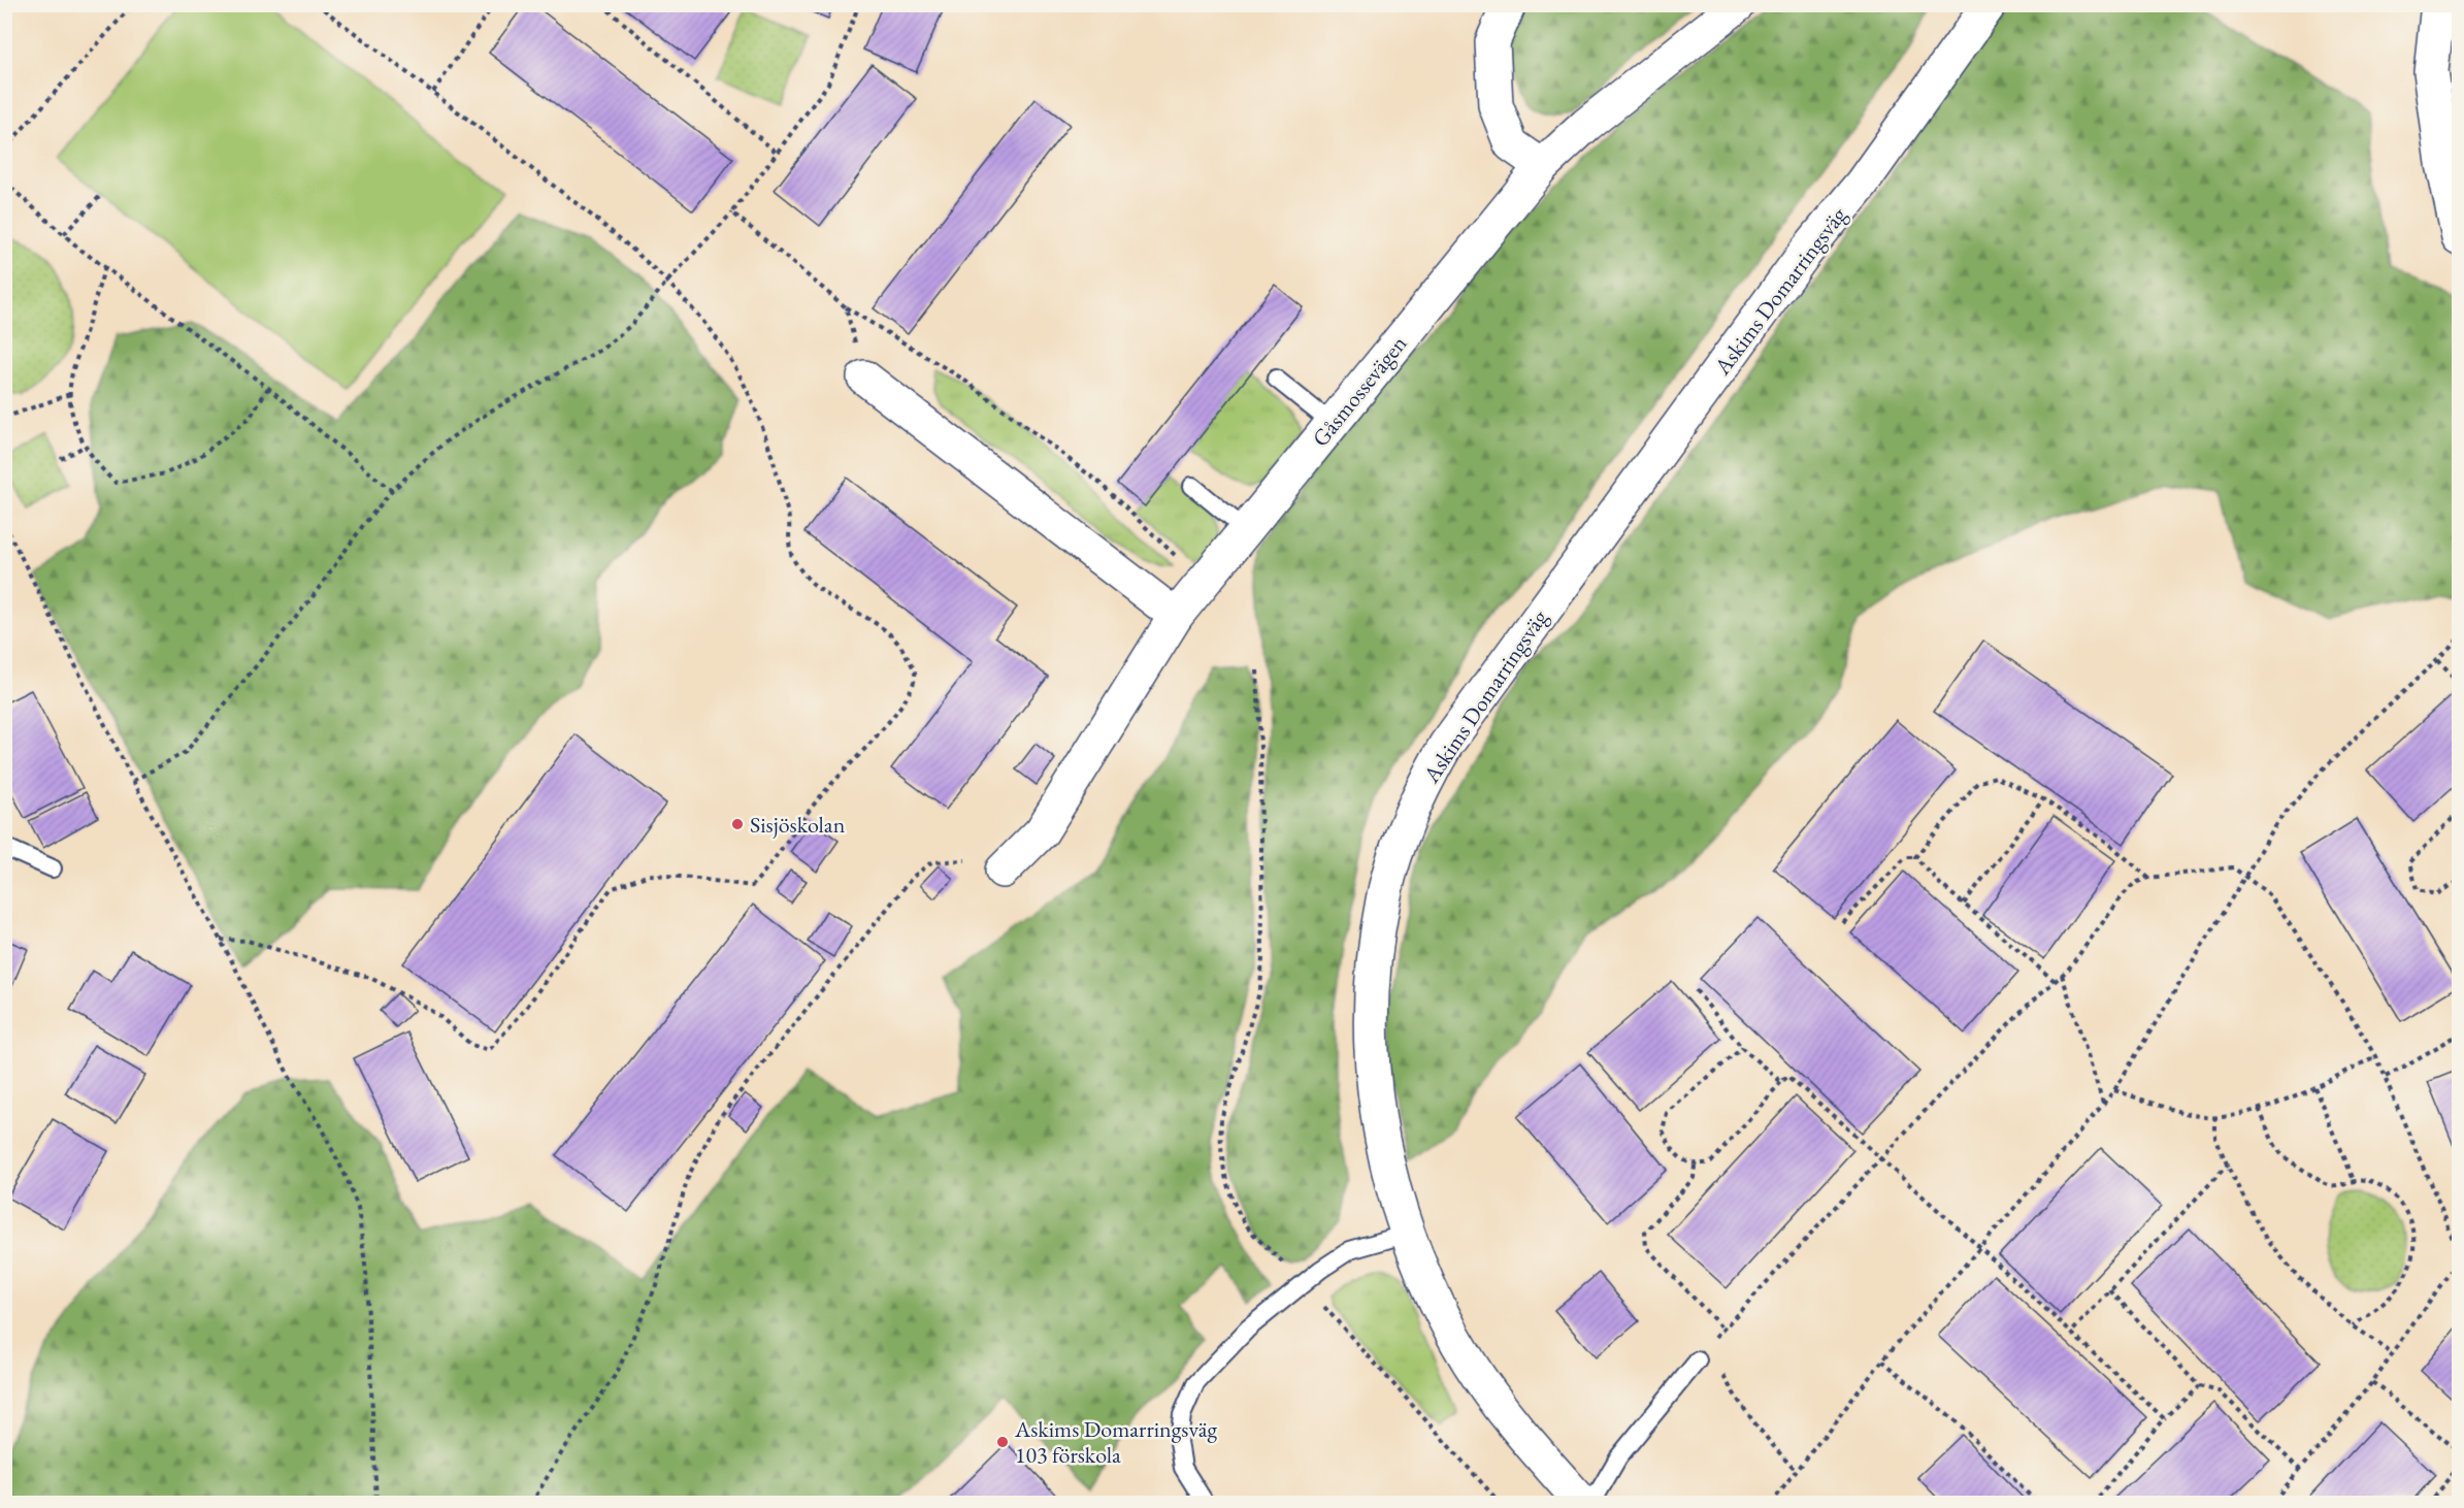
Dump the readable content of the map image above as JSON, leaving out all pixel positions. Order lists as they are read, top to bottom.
{
  "streets": {
    "street": ["Askims Domarringsväg", "Gåsmossevägen"]
  },
  "places": ["Sisjöskolan", "Askims Domarringsväg 103 förskola"]
}
